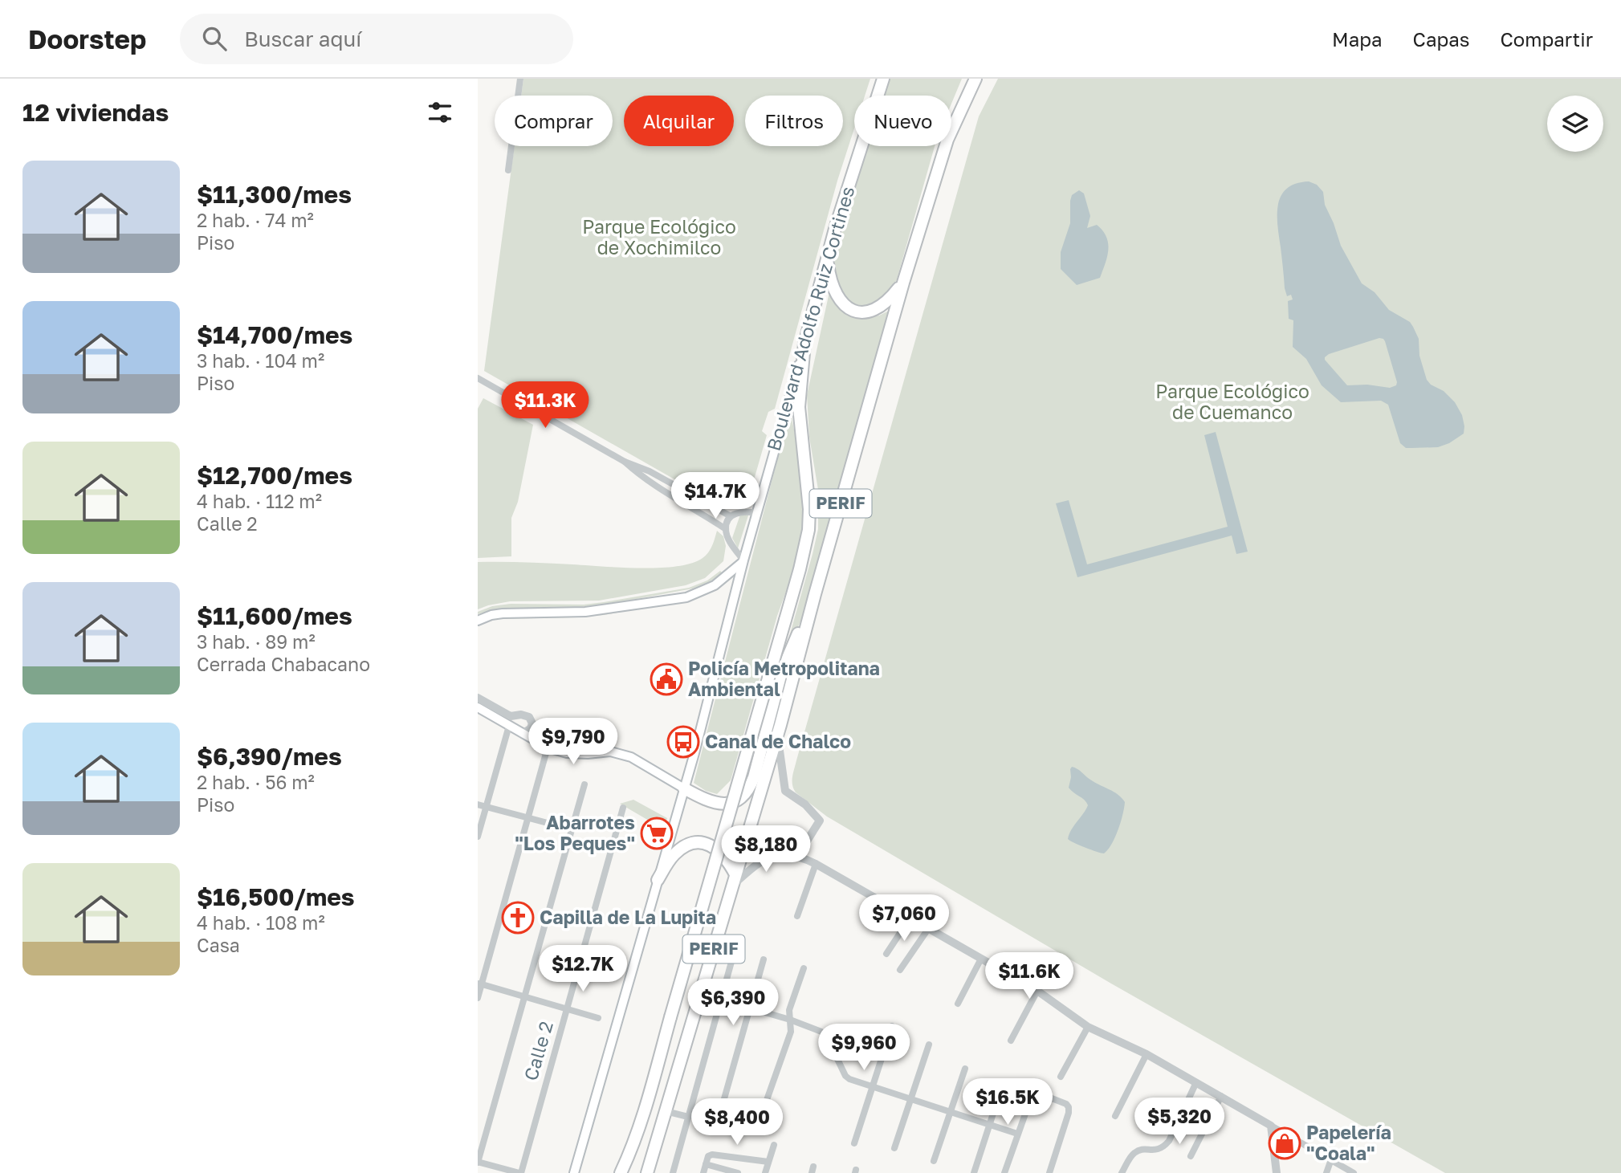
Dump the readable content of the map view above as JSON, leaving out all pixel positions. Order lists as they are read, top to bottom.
{
  "streets": {
    "highway": ["Boulevard Adolfo Ruiz Cortines", "PERIF"],
    "street": ["Calle 2"]
  },
  "crossings": [
    ["Boulevard Adolfo Ruiz Cortines", "PERIF"]
  ],
  "parks": ["Parque Ecológico de Xochimilco", "Parque Ecológico de Cuemanco"],
  "places": {
    "public building": ["Policía Metropolitana Ambiental"],
    "bus stop": ["Canal de Chalco"],
    "supermarket": ["Abarrotes \"Los Peques\""],
    "church": ["Capilla de La Lupita"],
    "shop": ["Papelería \"Coala\""]
  },
  "page": {
    "header": "Doorstep",
    "search": "Buscar aquí",
    "nav": ["Mapa", "Capas", "Compartir"],
    "heading": "12 viviendas",
    "chip": [
      "Comprar",
      "Alquilar",
      "Filtros",
      "Nuevo"
    ],
    "list": [
      {
        "name": "$11,300/mes",
        "note": "2 hab. · 74 m² · Piso"
      },
      {
        "name": "$14,700/mes",
        "note": "3 hab. · 104 m² · Piso"
      },
      {
        "name": "$12,700/mes",
        "note": "4 hab. · 112 m² · Calle 2"
      },
      {
        "name": "$11,600/mes",
        "note": "3 hab. · 89 m² · Cerrada Chabacano"
      },
      {
        "name": "$6,390/mes",
        "note": "2 hab. · 56 m² · Piso"
      },
      {
        "name": "$16,500/mes",
        "note": "4 hab. · 108 m² · Casa"
      }
    ],
    "price": [
      "$11.3K",
      "$14.7K",
      "$9,790",
      "$8,180",
      "$7,060",
      "$12.7K",
      "$11.6K",
      "$6,390",
      "$9,960",
      "$16.5K",
      "$5,320",
      "$8,400"
    ]
  }
}
